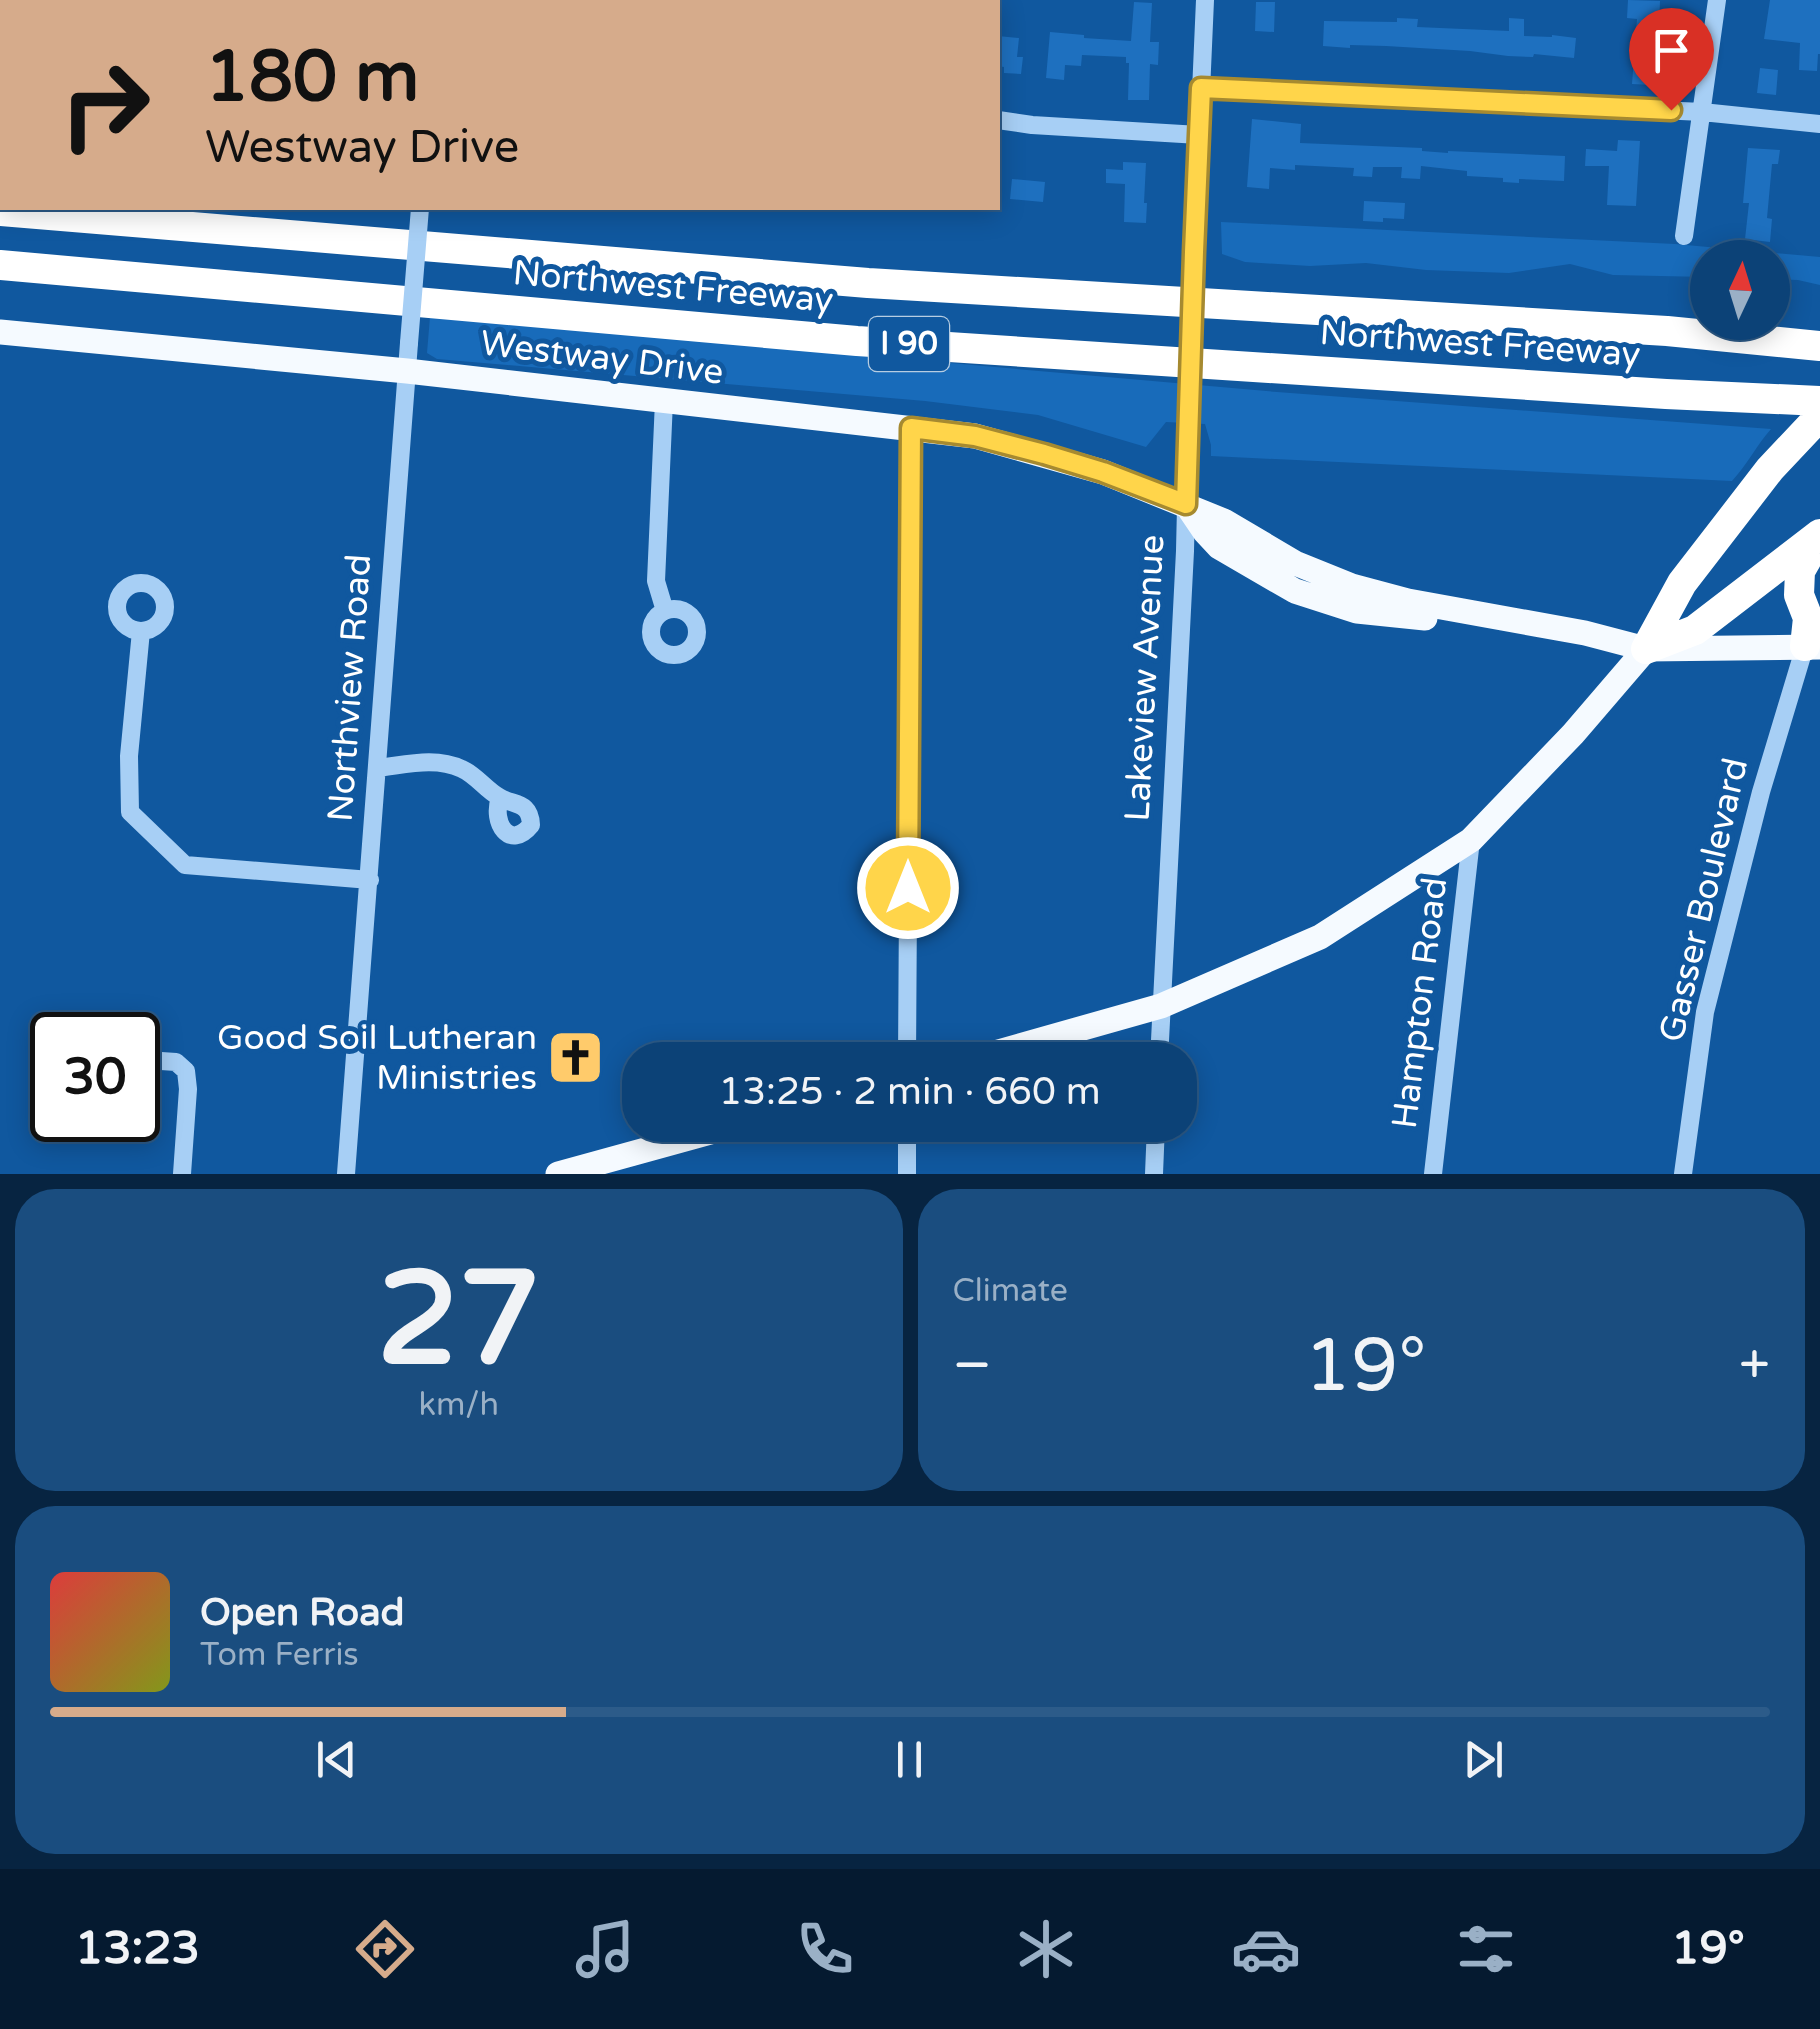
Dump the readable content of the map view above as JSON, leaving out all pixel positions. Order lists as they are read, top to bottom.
{
  "streets": {
    "highway": ["Northwest Freeway", "I 90"],
    "main road": ["Westway Drive"],
    "street": [
      "Lakeview Avenue",
      "Northview Road",
      "Gasser Boulevard",
      "Hampton Road"
    ]
  },
  "crossings": [
    ["Westway Drive", "Lakeview Avenue"],
    ["Westway Drive", "Northview Road"],
    ["Westway Drive", "Gasser Boulevard"]
  ],
  "places": {
    "church": ["Good Soil Lutheran Ministries"]
  },
  "north": "top",
  "page": {
    "turn": ["180 m", "Westway Drive"],
    "limit": "30",
    "trip": "13:25 · 2 min · 660 m",
    "tile": [
      ["27", "km/h"],
      "Climate"
    ],
    "heat": ["−", "19°", "+"],
    "song": ["Open Road", "Tom Ferris"],
    "tabs": ["13:23", "19°"]
  }
}
